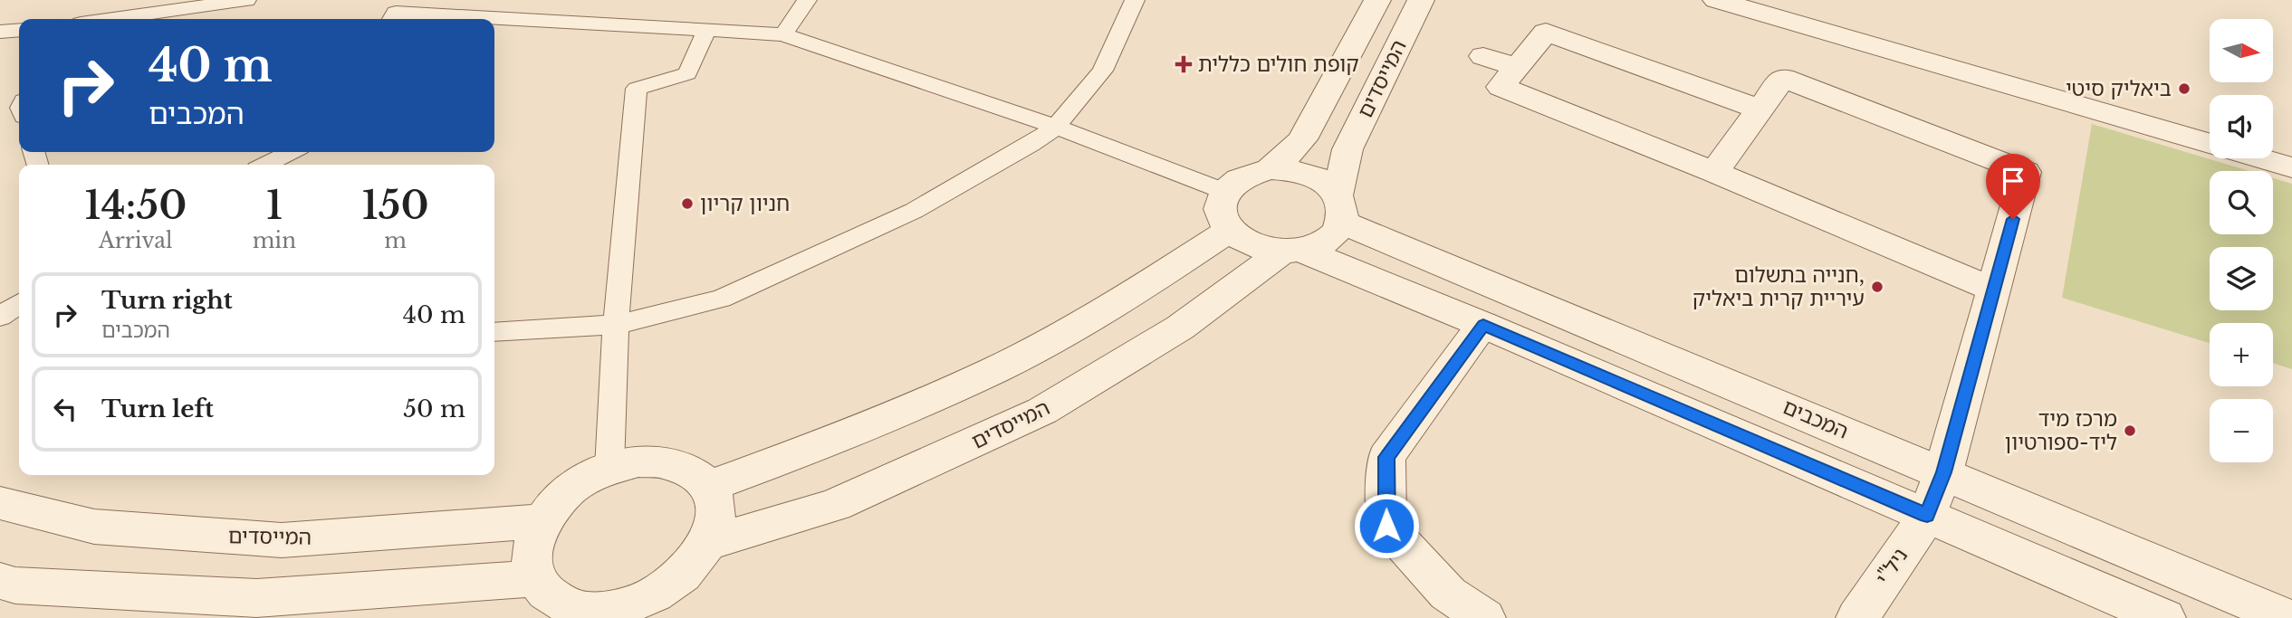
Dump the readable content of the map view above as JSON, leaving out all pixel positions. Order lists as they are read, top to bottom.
{
  "streets": {
    "street": ["המייסדים", "המכבים", "ניל\"י"]
  },
  "crossings": [
    ["המייסדים", "המכבים"],
    ["המכבים", "ניל\"י"]
  ],
  "places": {
    "health": ["קופת חולים כללית"],
    "other": [
      "ביאליק סיטי",
      "חניון קריון",
      "חנייה בתשלום, עיריית קרית ביאליק",
      "מרכז מיד ליד-ספורטיון"
    ]
  },
  "north": "right",
  "page": {
    "map_buttons": ["+", "−"],
    "turn": ["40 m", "המכבים"],
    "eta": [
      "14:50",
      "Arrival",
      "1",
      "min",
      "150",
      "m"
    ],
    "list": [
      {
        "name": "Turn right",
        "note": "המכבים",
        "value": "40 m"
      },
      {
        "name": "Turn left",
        "value": "50 m"
      }
    ]
  }
}
